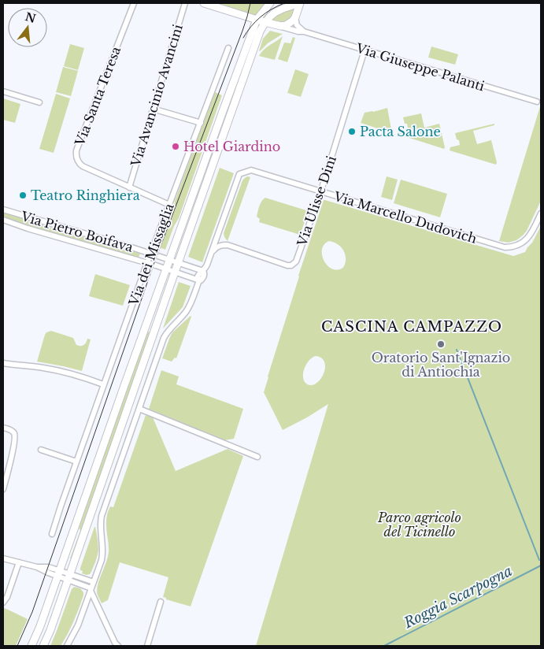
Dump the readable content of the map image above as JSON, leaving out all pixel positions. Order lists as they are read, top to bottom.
{
  "streets": {
    "main road": ["Via dei Missaglia"],
    "street": [
      "Via Giuseppe Palanti",
      "Via Avancinio Avancini",
      "Via Santa Teresa",
      "Via Ulisse Dini",
      "Via Marcello Dudovich",
      "Via Pietro Boifava"
    ]
  },
  "crossings": [
    ["Via Giuseppe Palanti", "Via Ulisse Dini"],
    ["Via Avancinio Avancini", "Via Santa Teresa"],
    ["Via Santa Teresa", "Via dei Missaglia"],
    ["Via Ulisse Dini", "Via Marcello Dudovich"],
    ["Via Pietro Boifava", "Via dei Missaglia"]
  ],
  "districts": ["CASCINA CAMPAZZO"],
  "water": ["Roggia Scarpogna"],
  "parks": ["Parco agricolo del Ticinello"],
  "places": [
    "Pacta Salone",
    "Hotel Giardino",
    "Teatro Ringhiera",
    "Oratorio Sant'Ignazio di Antiochia"
  ],
  "north": "top"
}
